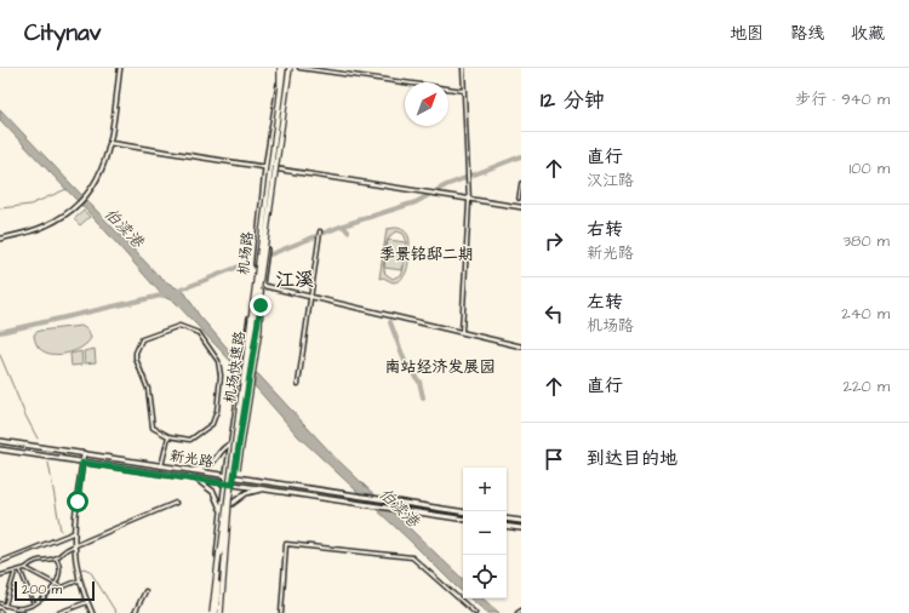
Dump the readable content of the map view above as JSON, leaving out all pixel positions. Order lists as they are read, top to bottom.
{
  "streets": {
    "highway": ["机场快速路"],
    "main road": ["机场路", "新光路"]
  },
  "crossings": [
    ["机场路", "机场快速路"],
    ["机场路", "新光路"]
  ],
  "districts": ["季景铭邸二期", "江溪", "南站经济发展园"],
  "water": ["伯渎港"],
  "scale_bar": "200 m",
  "north": "top right",
  "page": {
    "header": "Citynav",
    "nav": ["地图", "路线", "收藏"],
    "heading": ["12 分钟", "步行 · 940 m"],
    "list": [
      ["直行", "汉江路", "100 m"],
      ["右转", "新光路", "380 m"],
      ["左转", "机场路", "240 m"],
      ["直行", "220 m"],
      "到达目的地"
    ],
    "map_buttons": ["+", "−"],
    "scale": "200 m"
  }
}
